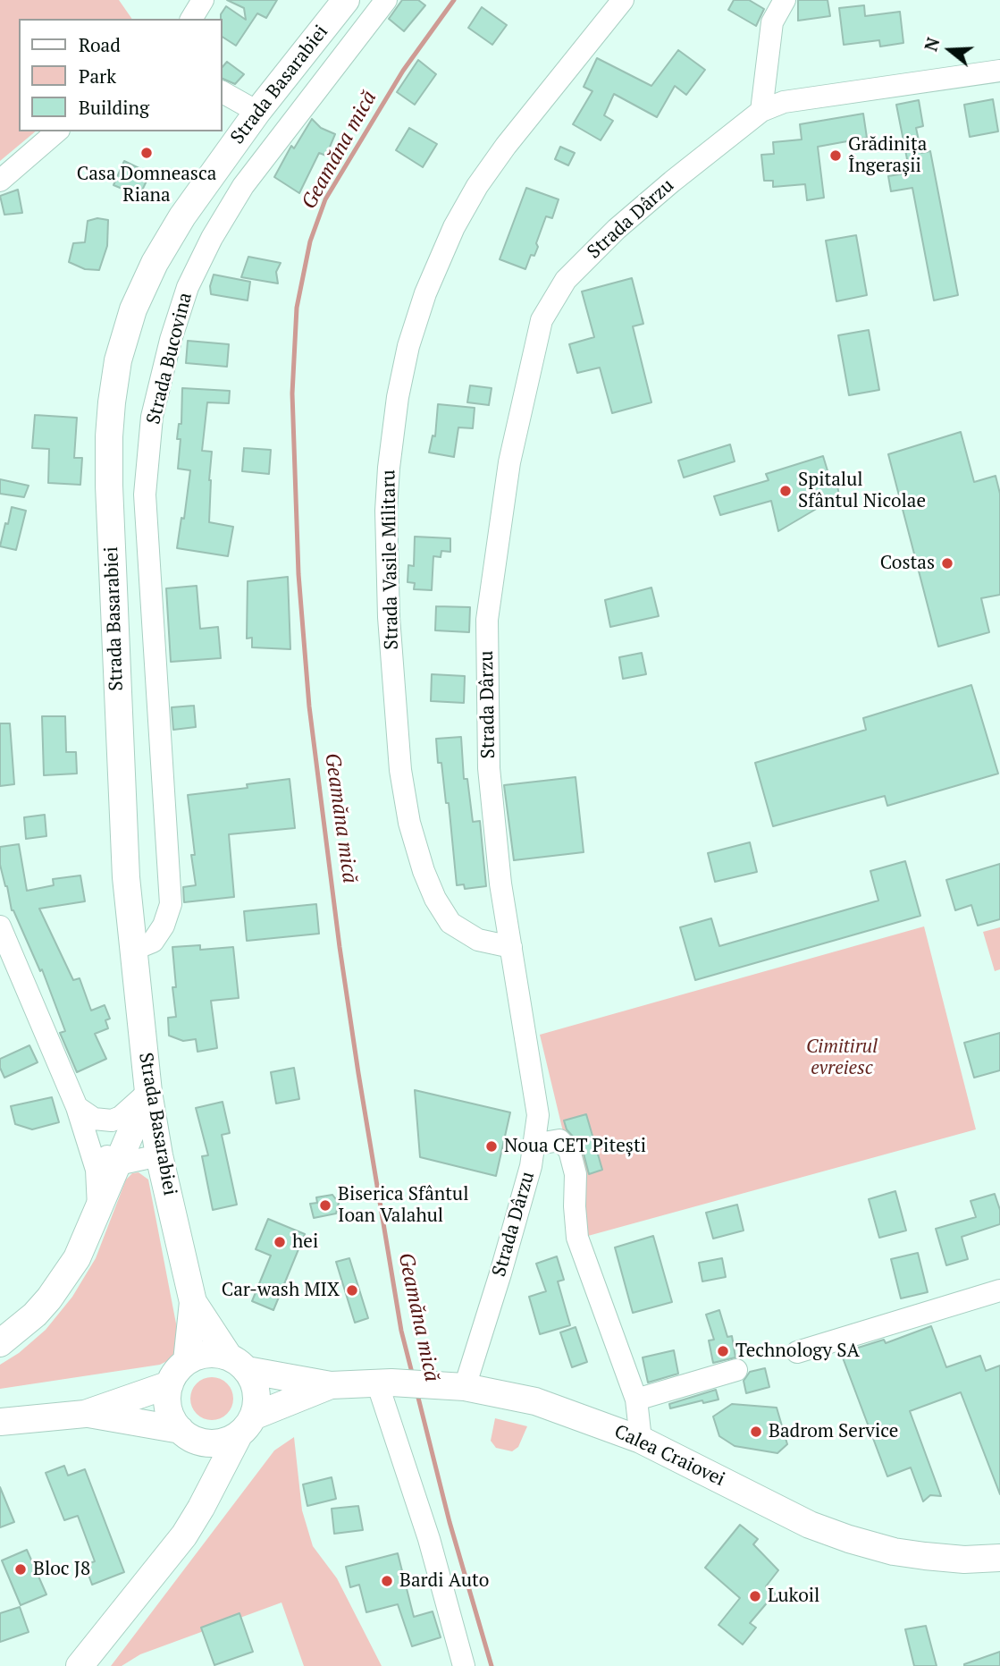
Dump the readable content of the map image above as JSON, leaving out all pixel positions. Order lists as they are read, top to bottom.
{
  "streets": {
    "main road": ["Strada Basarabiei", "Calea Craiovei"],
    "street": ["Strada Dârzu", "Strada Bucovina", "Strada Vasile Militaru"]
  },
  "crossings": [
    ["Strada Basarabiei", "Strada Bucovina"],
    ["Strada Dârzu", "Strada Vasile Militaru"],
    ["Strada Dârzu", "Calea Craiovei"]
  ],
  "water": ["Geamăna mică"],
  "parks": ["Cimitirul evreiesc"],
  "places": [
    "Casa Domneasca Riana",
    "Grădinița Îngerașii",
    "Spitalul Sfântul Nicolae",
    "Costas",
    "Noua CET Pitești",
    "Biserica Sfântul Ioan Valahul",
    "hei",
    "Car-wash MIX",
    "Technology SA",
    "Badrom Service",
    "Bloc J8",
    "Bardi Auto",
    "Lukoil"
  ],
  "legend": ["Road", "Park", "Building"],
  "north": "left"
}
